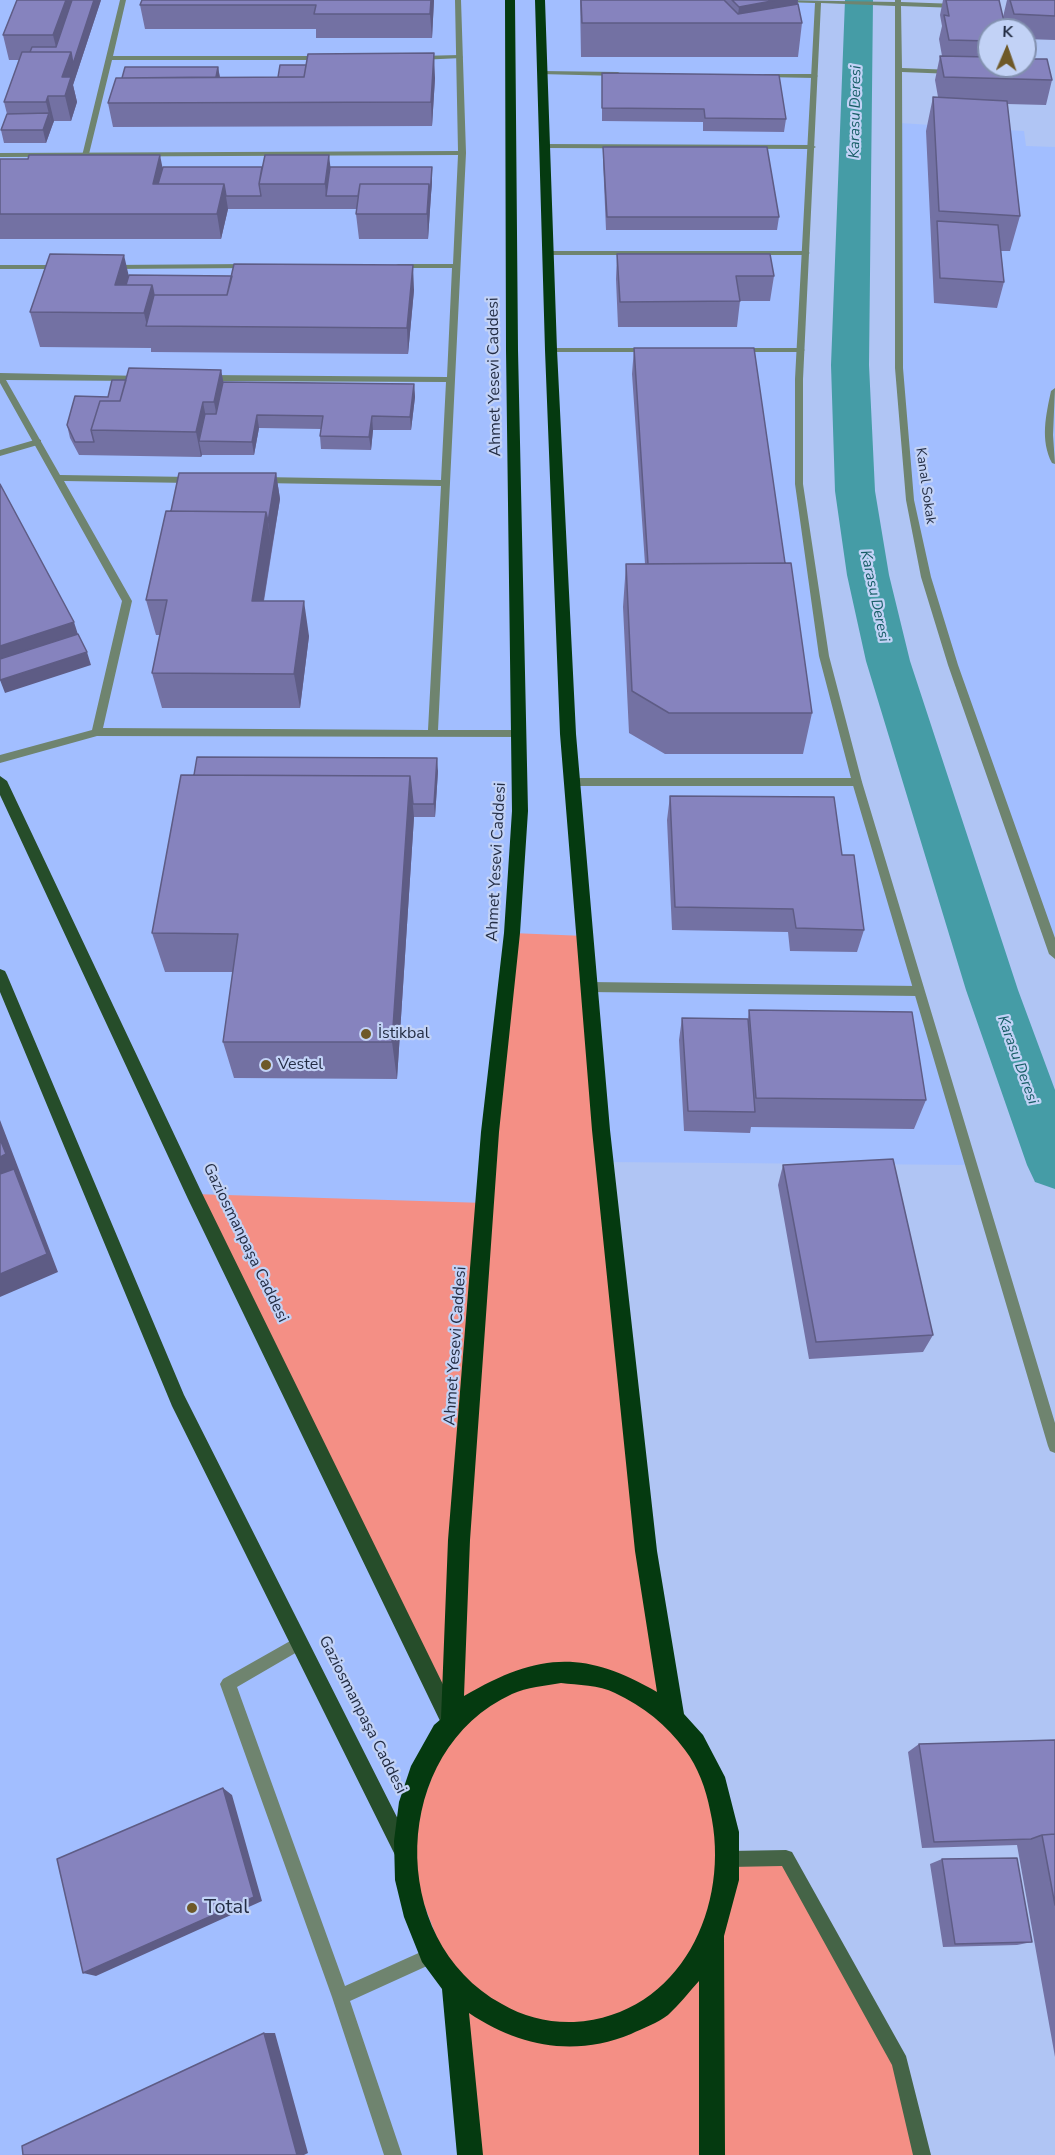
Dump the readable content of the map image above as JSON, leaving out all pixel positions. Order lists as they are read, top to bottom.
{
  "streets": {
    "highway": ["Ahmet Yesevi Caddesi", "Gaziosmanpaşa Caddesi"],
    "street": ["Kanal Sokak"]
  },
  "crossings": [
    ["Ahmet Yesevi Caddesi", "Gaziosmanpaşa Caddesi"]
  ],
  "water": ["Karasu Deresi"],
  "places": ["İstikbal", "Vestel", "Total"],
  "north": "top"
}
